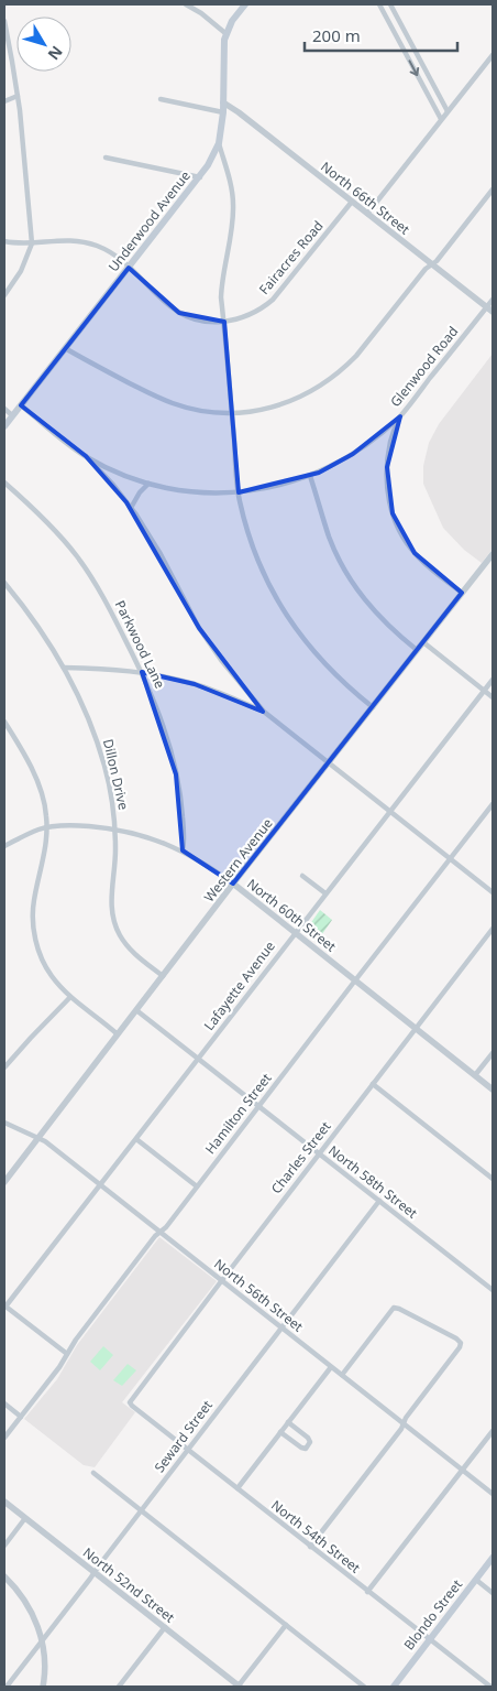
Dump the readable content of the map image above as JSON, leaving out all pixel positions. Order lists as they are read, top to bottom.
{
  "streets": {
    "main road": ["Underwood Avenue", "Blondo Street"],
    "street": [
      "North 66th Street",
      "Fairacres Road",
      "Glenwood Road",
      "Parkwood Lane",
      "Dillon Drive",
      "Western Avenue",
      "North 60th Street",
      "Lafayette Avenue",
      "Hamilton Street",
      "Charles Street",
      "North 58th Street",
      "North 56th Street",
      "Seward Street",
      "North 54th Street",
      "North 52nd Street"
    ]
  },
  "crossings": [
    ["North 66th Street", "Underwood Avenue"],
    ["North 66th Street", "Fairacres Road"],
    ["North 66th Street", "Glenwood Road"],
    ["Underwood Avenue", "Fairacres Road"],
    ["Underwood Avenue", "Glenwood Road"],
    ["Parkwood Lane", "North 60th Street"],
    ["Dillon Drive", "Western Avenue"],
    ["Dillon Drive", "North 60th Street"],
    ["Western Avenue", "North 60th Street"],
    ["Western Avenue", "North 58th Street"],
    ["Western Avenue", "North 56th Street"],
    ["North 60th Street", "Lafayette Avenue"],
    ["North 60th Street", "Hamilton Street"],
    ["North 60th Street", "Charles Street"],
    ["Lafayette Avenue", "North 58th Street"],
    ["Lafayette Avenue", "North 56th Street"],
    ["Hamilton Street", "North 58th Street"],
    ["Hamilton Street", "North 56th Street"],
    ["Charles Street", "North 58th Street"],
    ["Charles Street", "North 56th Street"],
    ["Charles Street", "North 54th Street"],
    ["North 58th Street", "Seward Street"],
    ["North 56th Street", "Seward Street"],
    ["Seward Street", "North 54th Street"],
    ["Seward Street", "North 52nd Street"],
    ["North 54th Street", "Blondo Street"]
  ],
  "scale_bar": "200 m",
  "north": "bottom right"
}
